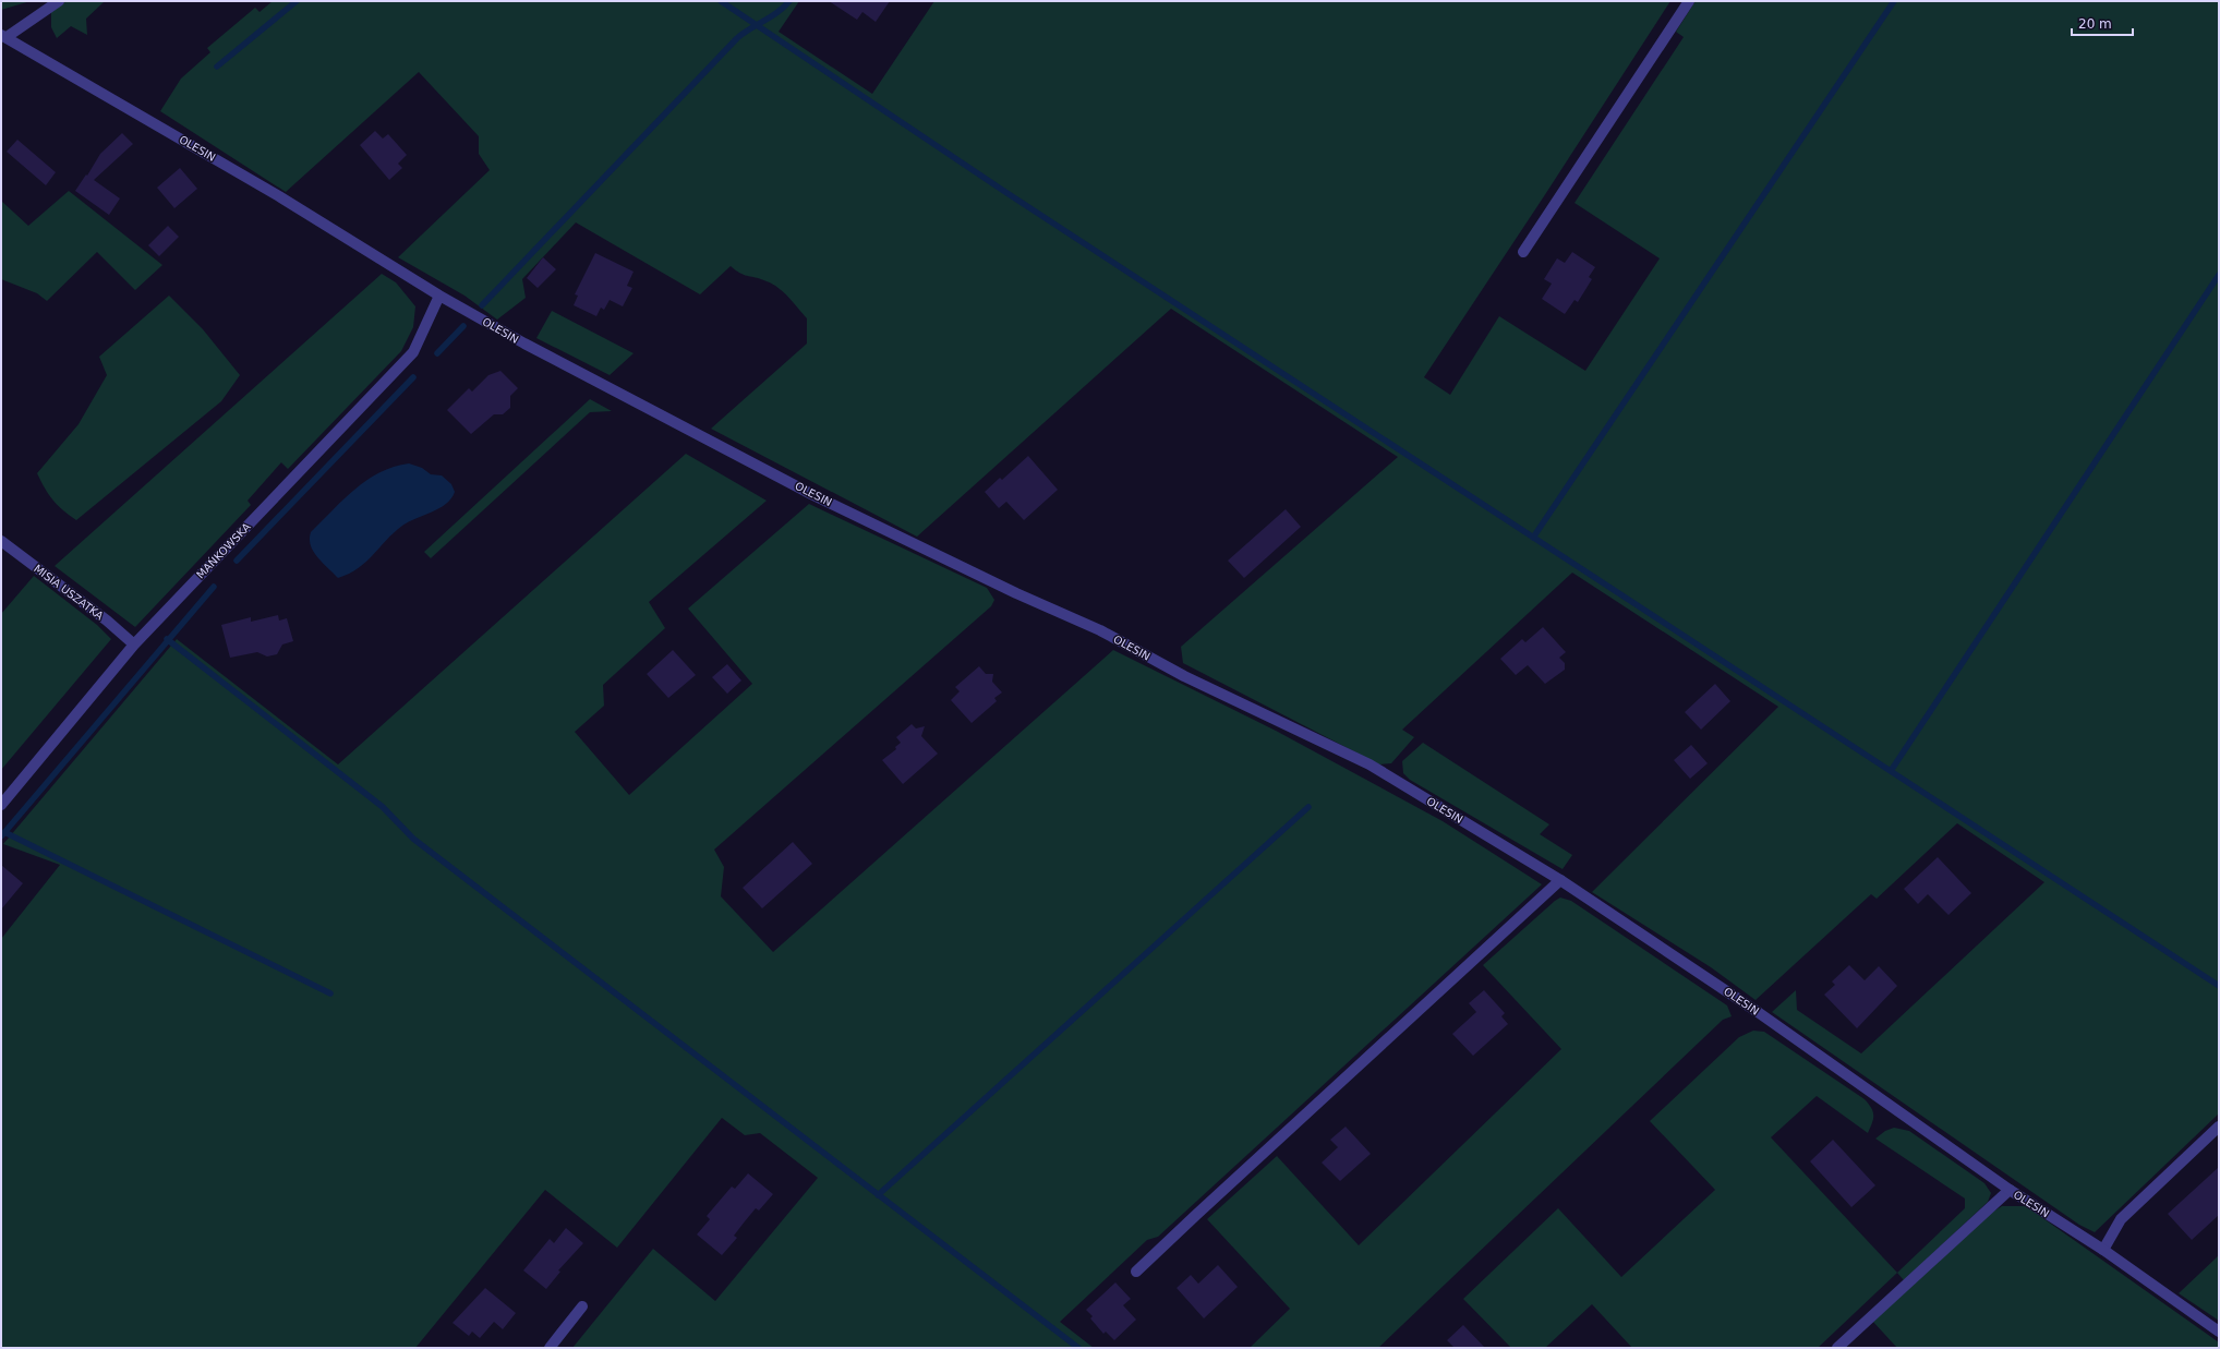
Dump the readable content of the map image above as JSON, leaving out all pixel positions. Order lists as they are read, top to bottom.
{
  "streets": {
    "street": ["OLESIN", "MAŃKOWSKA", "MISIA USZATKA"]
  },
  "crossings": [
    ["OLESIN", "MAŃKOWSKA"],
    ["MAŃKOWSKA", "MISIA USZATKA"]
  ],
  "scale_bar": "20 m"
}
